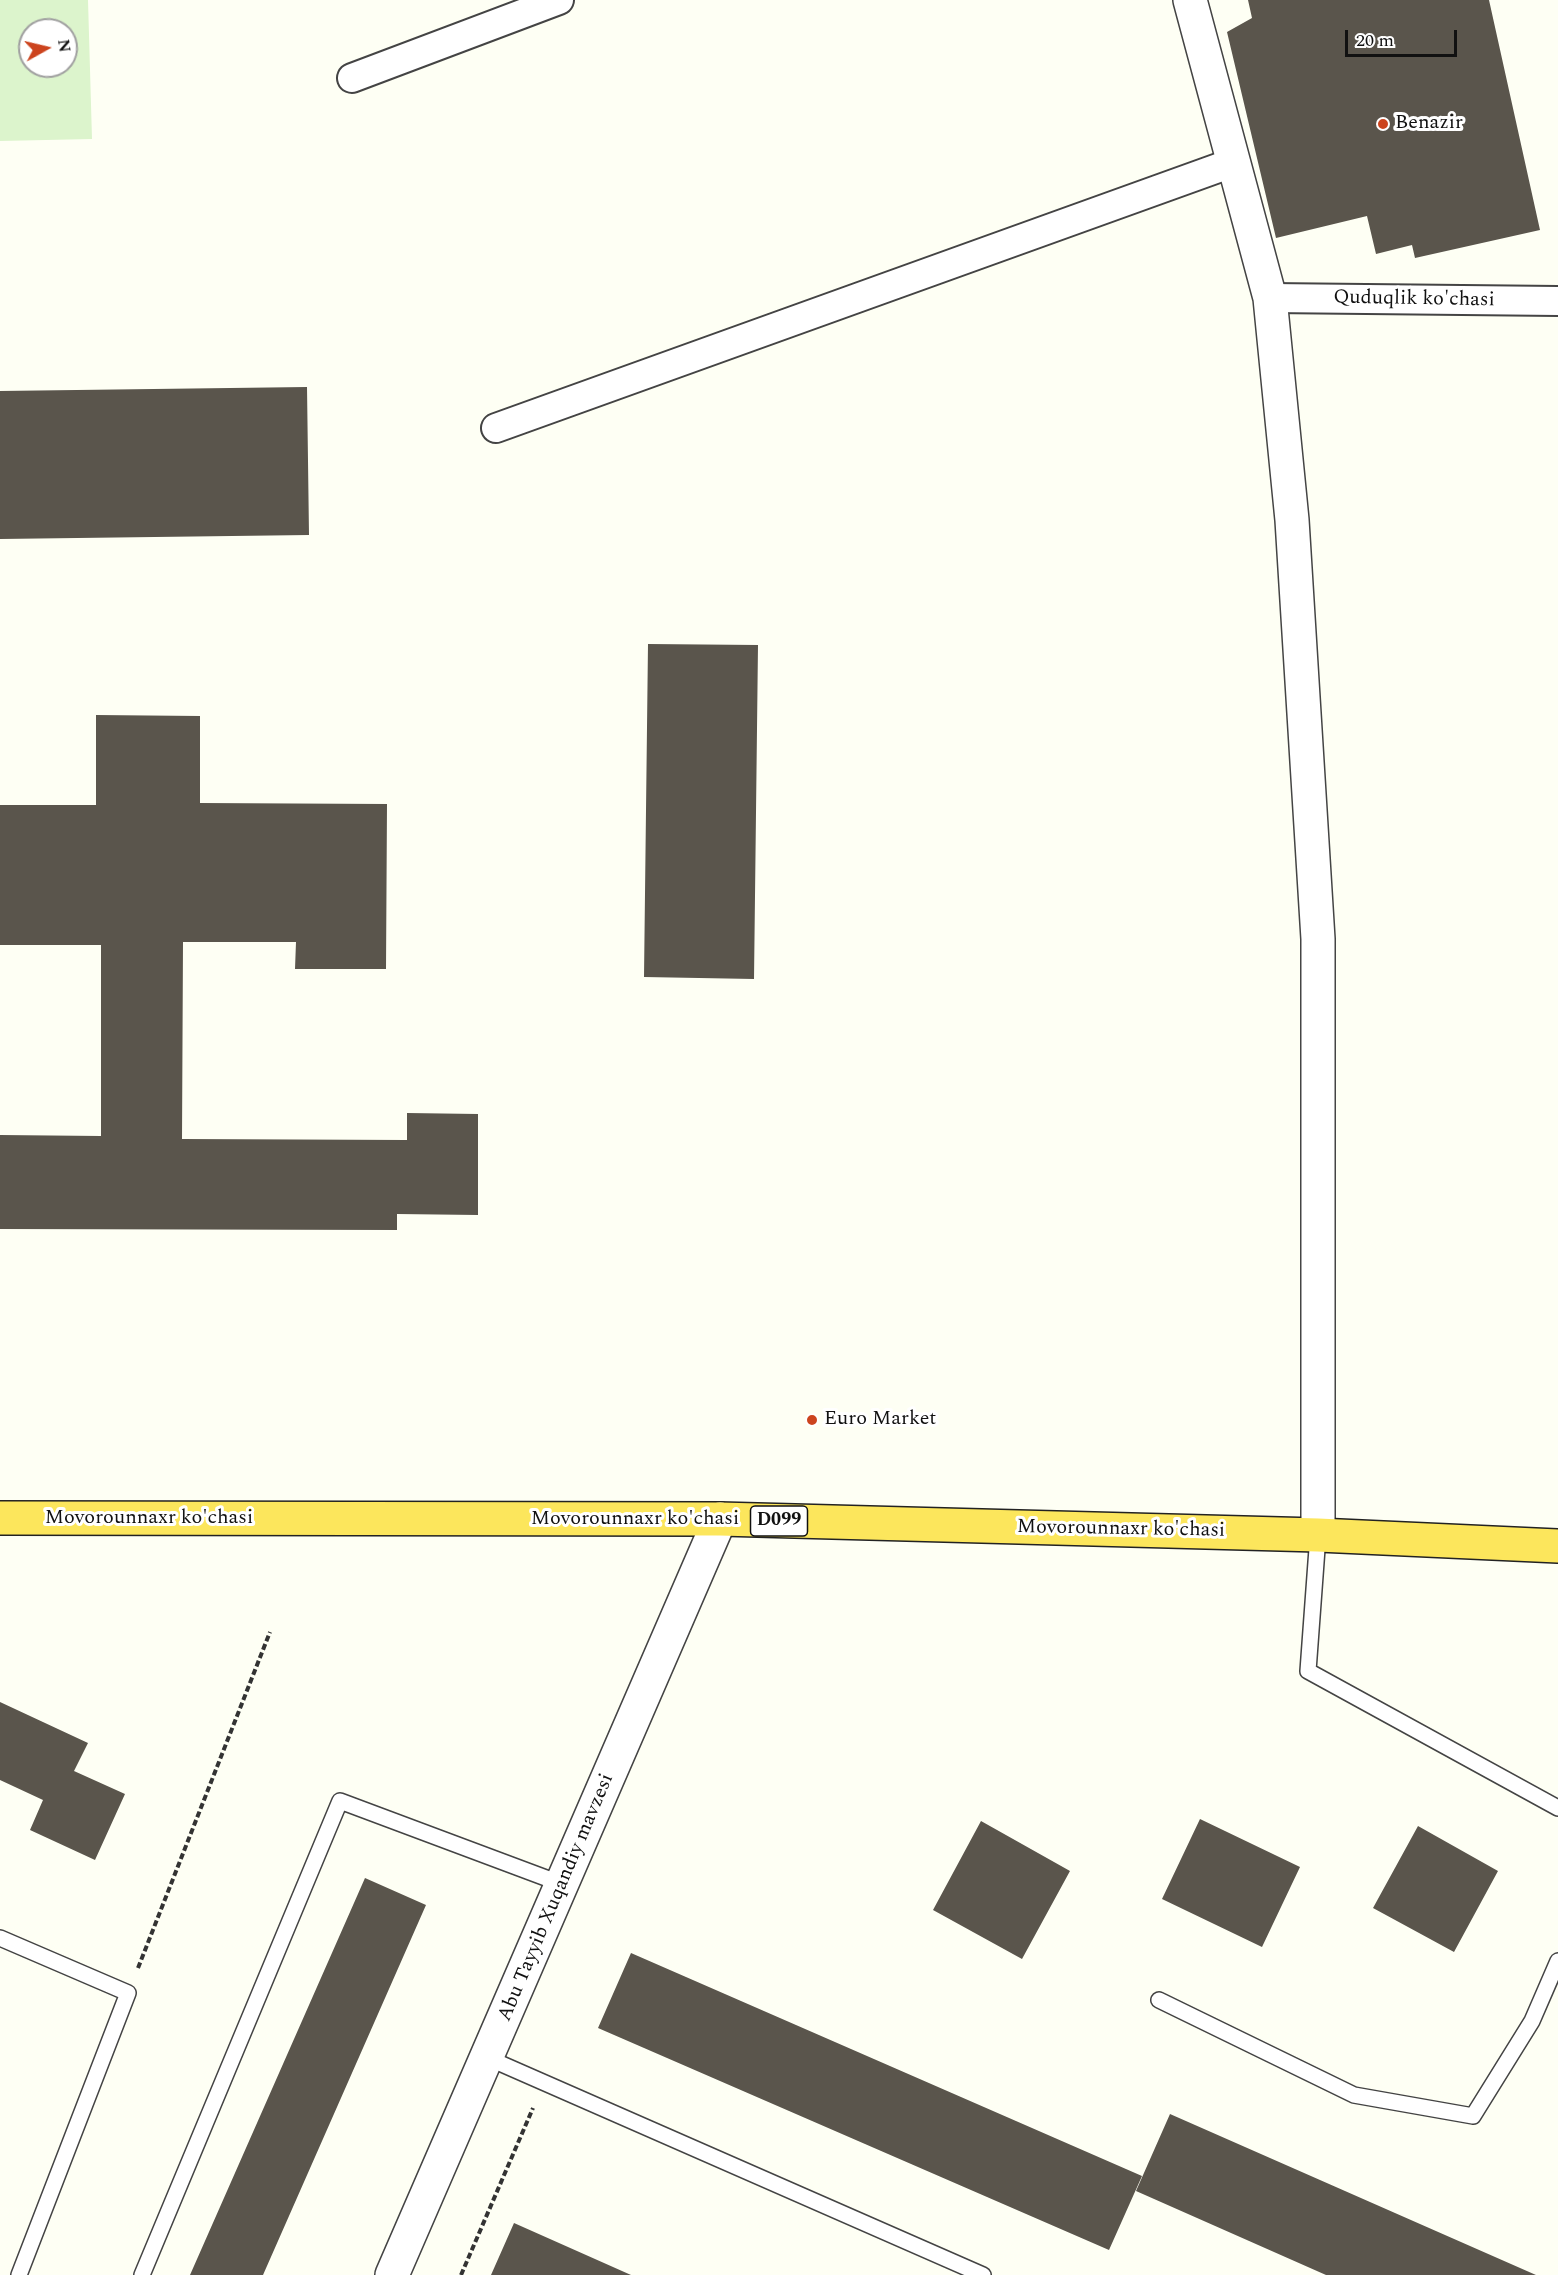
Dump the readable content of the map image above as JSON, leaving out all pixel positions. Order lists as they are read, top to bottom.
{
  "streets": {
    "highway": ["Movorounnaxr ko'chasi", "D099"],
    "street": ["Quduqlik ko'chasi", "Abu Tayyib Xuqandiy mavzesi"]
  },
  "crossings": [
    ["Movorounnaxr ko'chasi", "Abu Tayyib Xuqandiy mavzesi"]
  ],
  "places": ["Benazir", "Euro Market"],
  "scale_bar": "20 m",
  "north": "right"
}
